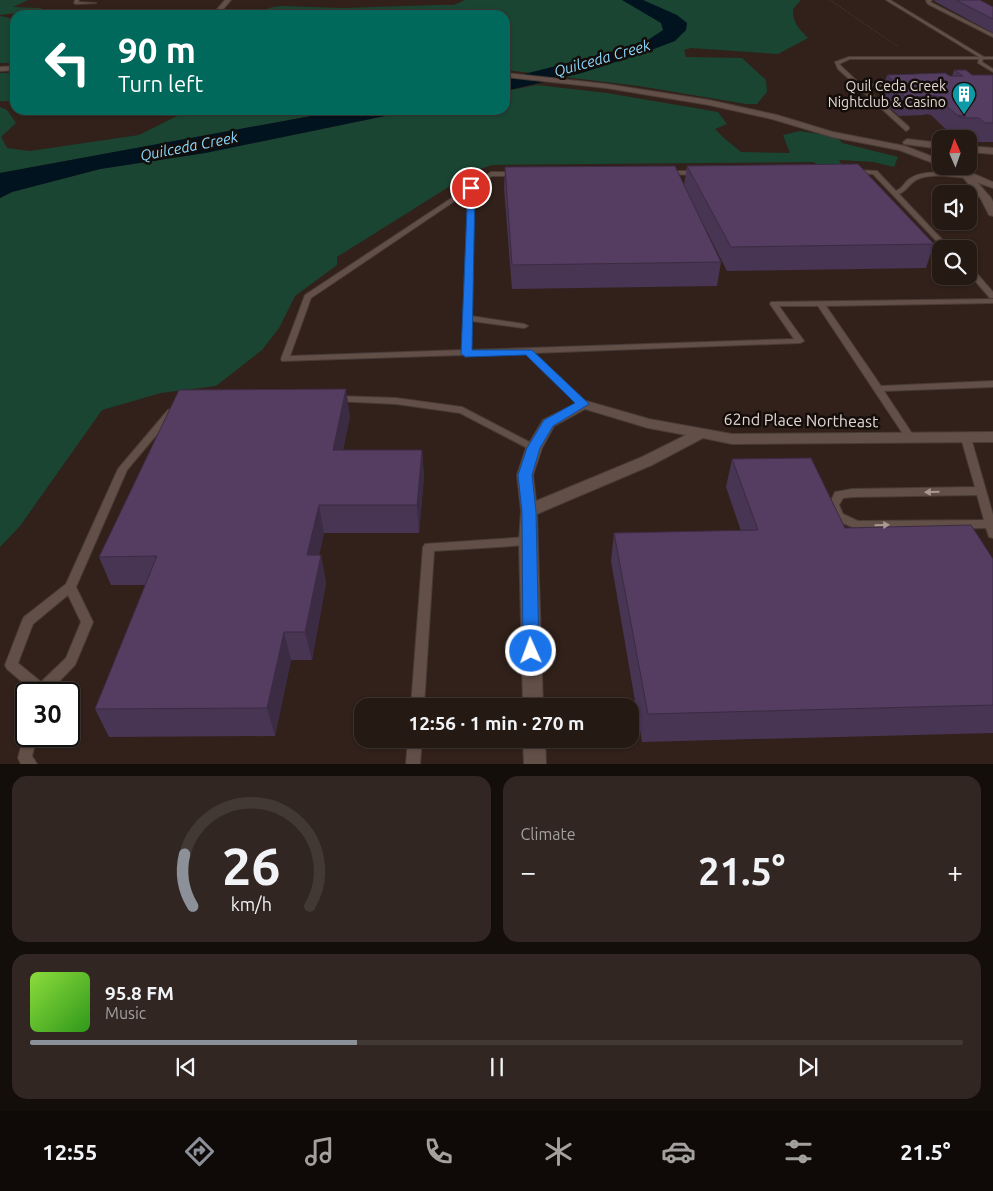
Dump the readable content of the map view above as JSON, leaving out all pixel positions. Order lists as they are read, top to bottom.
{
  "streets": {
    "street": ["62nd Place Northeast"]
  },
  "water": ["Quilceda Creek"],
  "places": {
    "building": ["Quil Ceda Creek Nightclub & Casino"]
  },
  "north": "top",
  "page": {
    "turn": ["90 m", "Turn left"],
    "limit": "30",
    "trip": "12:56 · 1 min · 270 m",
    "tile": "Climate",
    "heat": ["−", "21.5°", "+"],
    "song": ["95.8 FM", "Music"],
    "tabs": ["12:55", "21.5°"],
    "gauge": ["26", "km/h"]
  }
}
